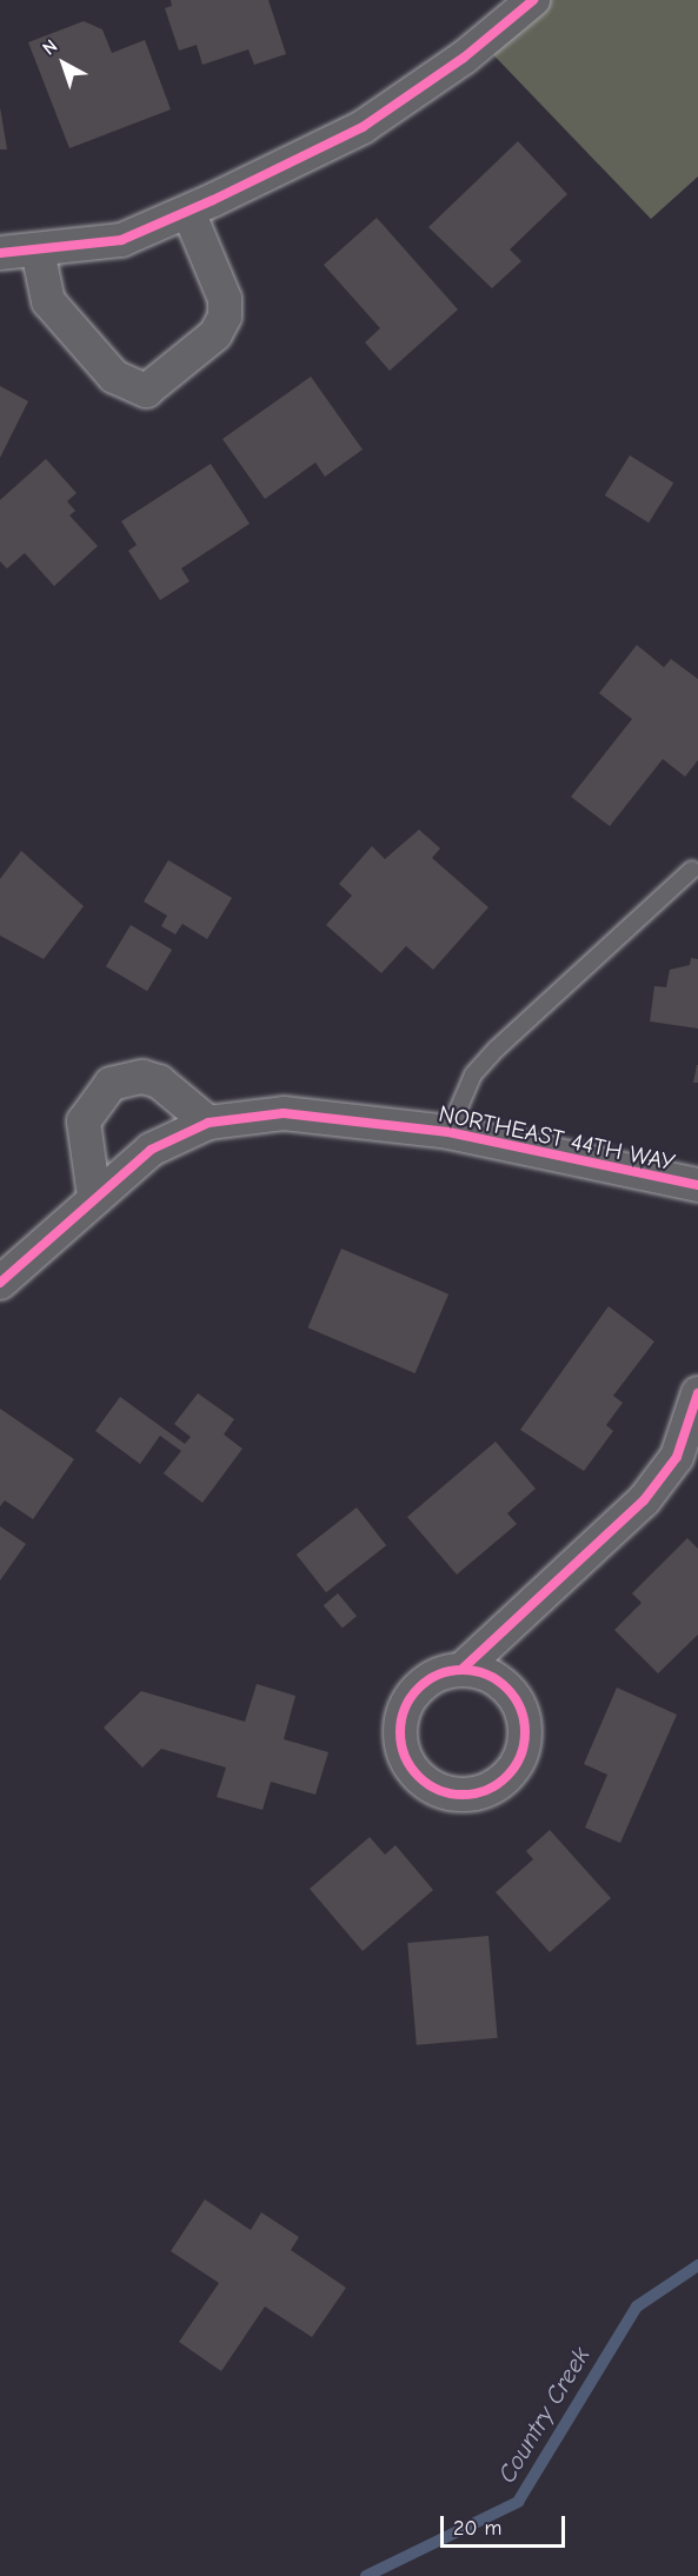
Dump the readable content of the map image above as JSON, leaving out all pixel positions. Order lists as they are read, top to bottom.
{
  "streets": {
    "street": ["NORTHEAST 44TH WAY"]
  },
  "water": ["Country Creek"],
  "scale_bar": "20 m",
  "north": "top left"
}
